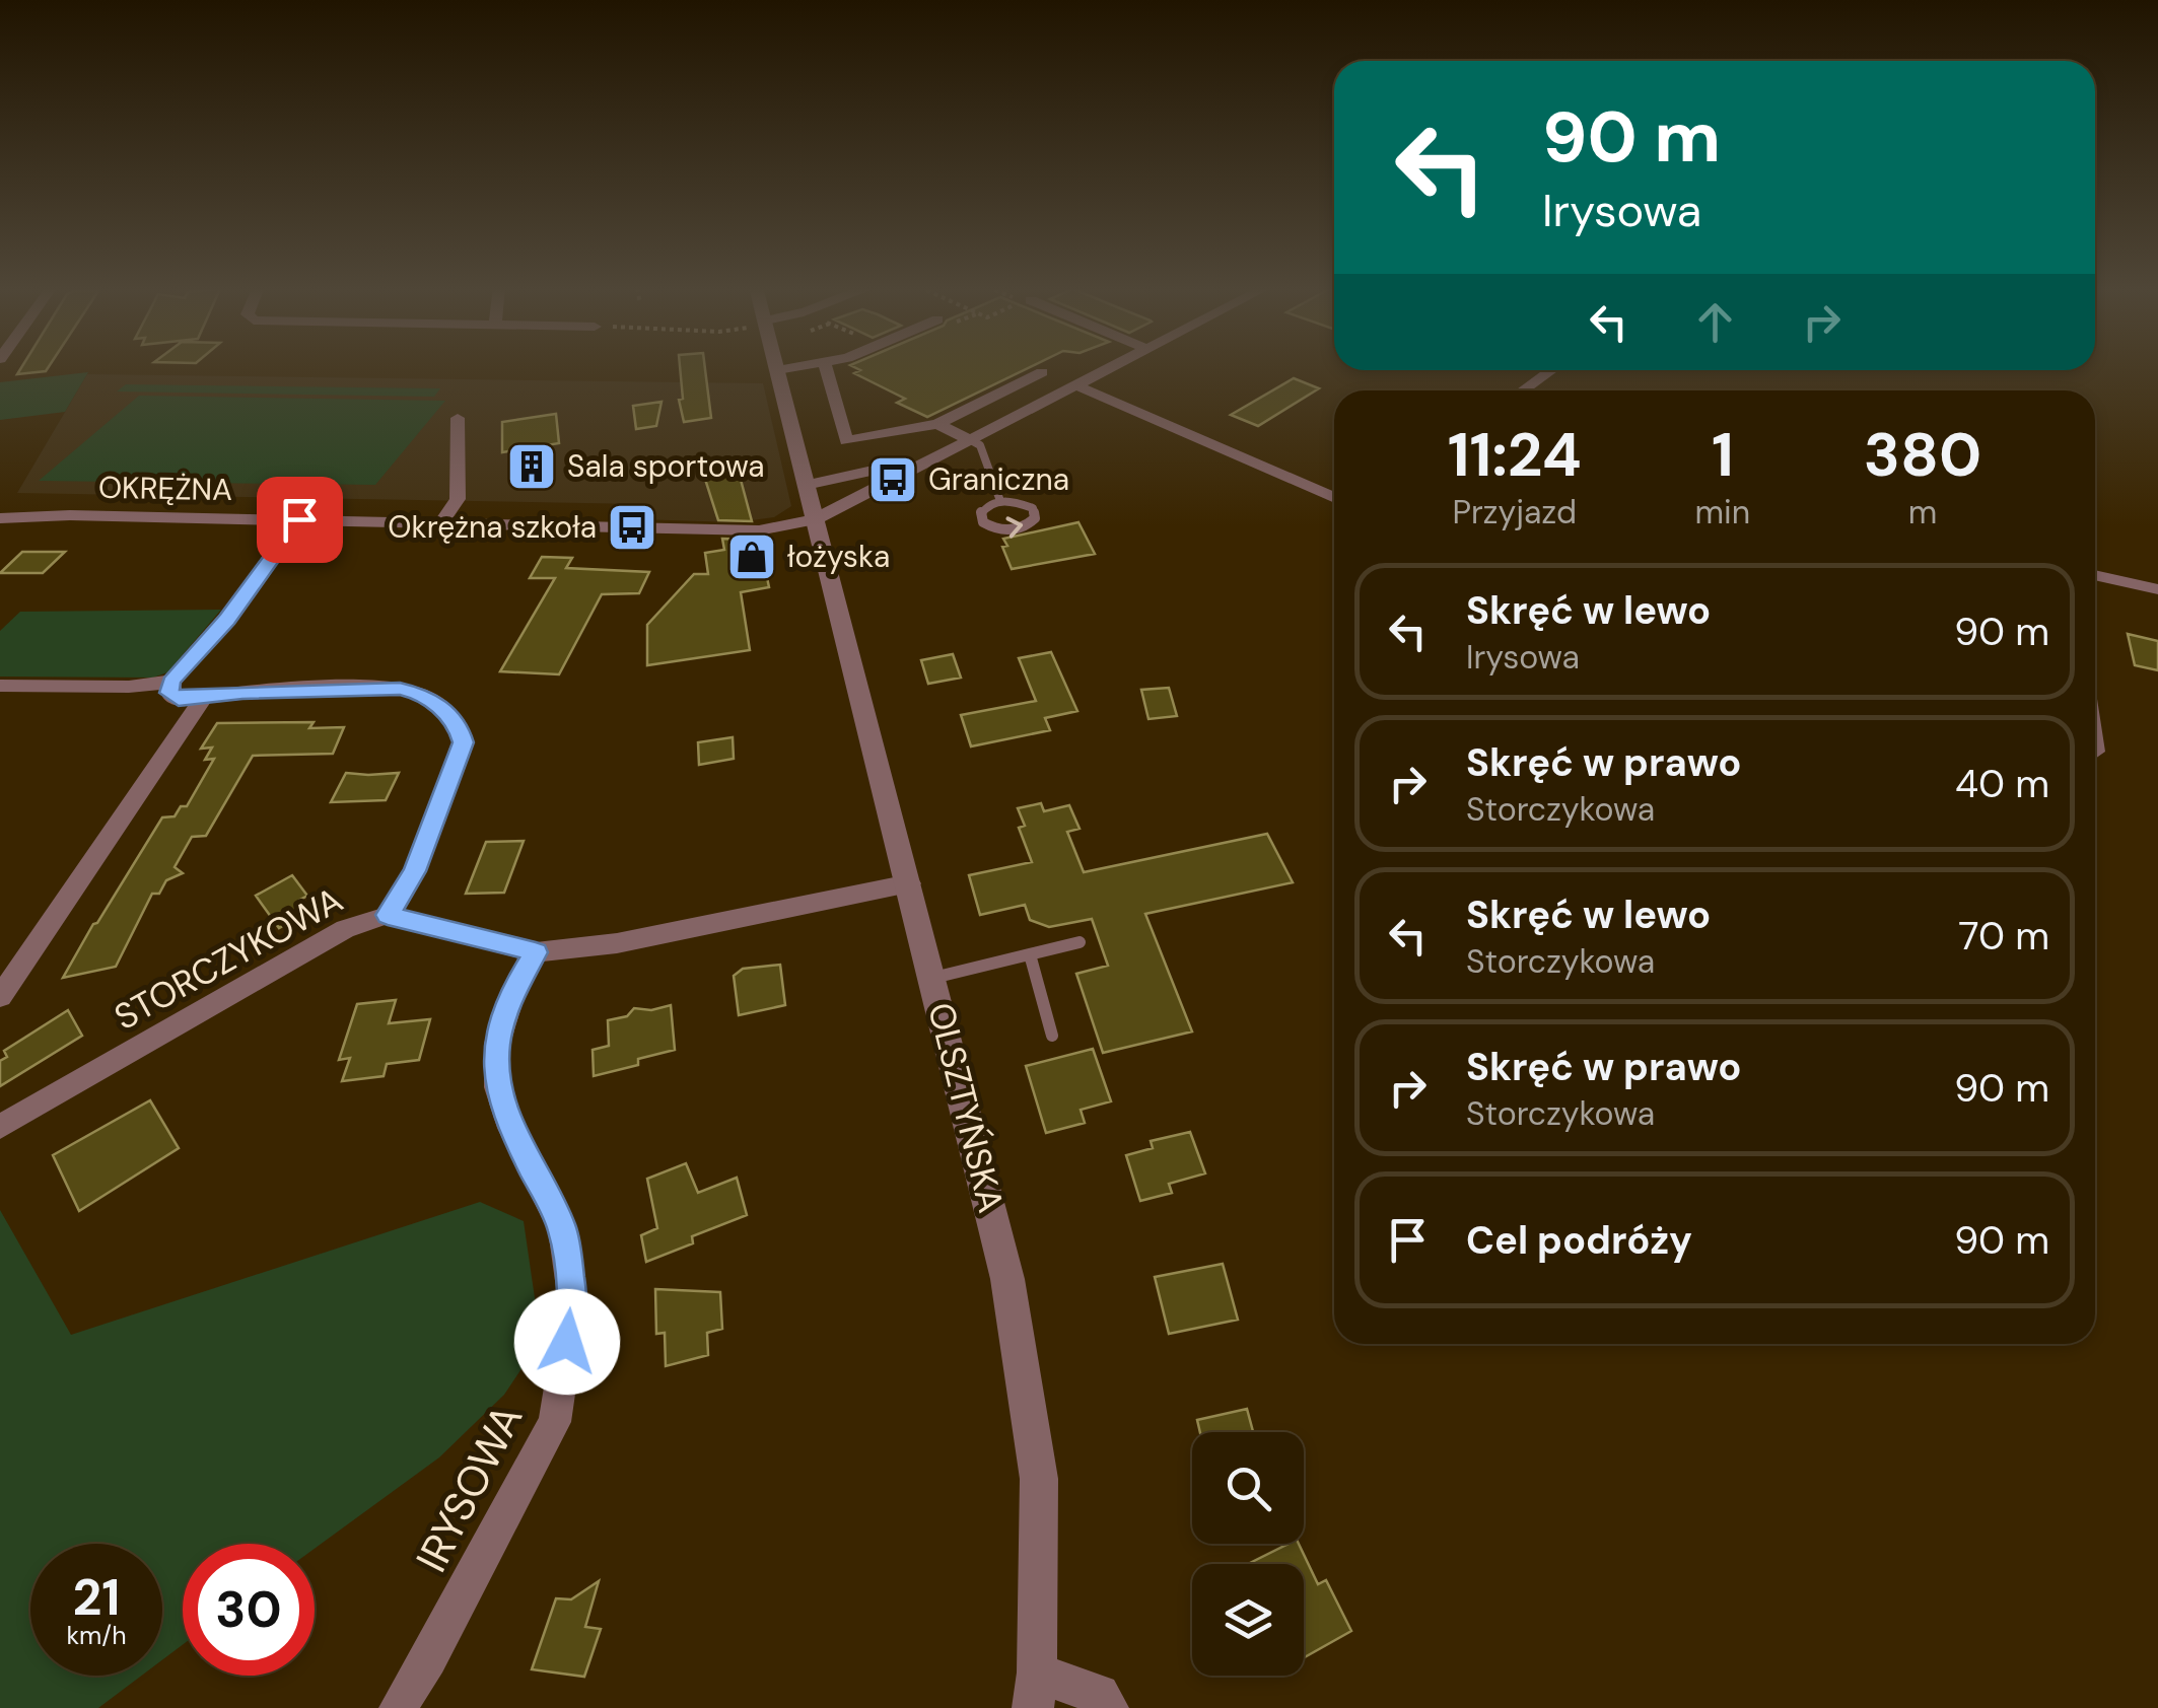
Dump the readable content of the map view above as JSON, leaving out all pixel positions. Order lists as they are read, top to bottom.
{
  "streets": {
    "street": [
      "OKRĘŻNA",
      "STORCZYKOWA",
      "OLSZTYŃSKA",
      "IRYSOWA"
    ]
  },
  "crossings": [
    ["OKRĘŻNA", "OLSZTYŃSKA"]
  ],
  "places": {
    "building": ["Sala sportowa"],
    "bus stop": ["Graniczna", "Okrężna szkoła"],
    "shop": ["łożyska"]
  },
  "page": {
    "turn": ["90 m", "Irysowa"],
    "eta": [
      "11:24",
      "Przyjazd",
      "1",
      "min",
      "380",
      "m"
    ],
    "list": [
      {
        "name": "Skręć w lewo",
        "note": "Irysowa",
        "value": "90 m"
      },
      {
        "name": "Skręć w prawo",
        "note": "Storczykowa",
        "value": "40 m"
      },
      {
        "name": "Skręć w lewo",
        "note": "Storczykowa",
        "value": "70 m"
      },
      {
        "name": "Skręć w prawo",
        "note": "Storczykowa",
        "value": "90 m"
      },
      {
        "name": "Cel podróży",
        "value": "90 m"
      }
    ],
    "speed": "21 km/h",
    "limit": "30"
  }
}
